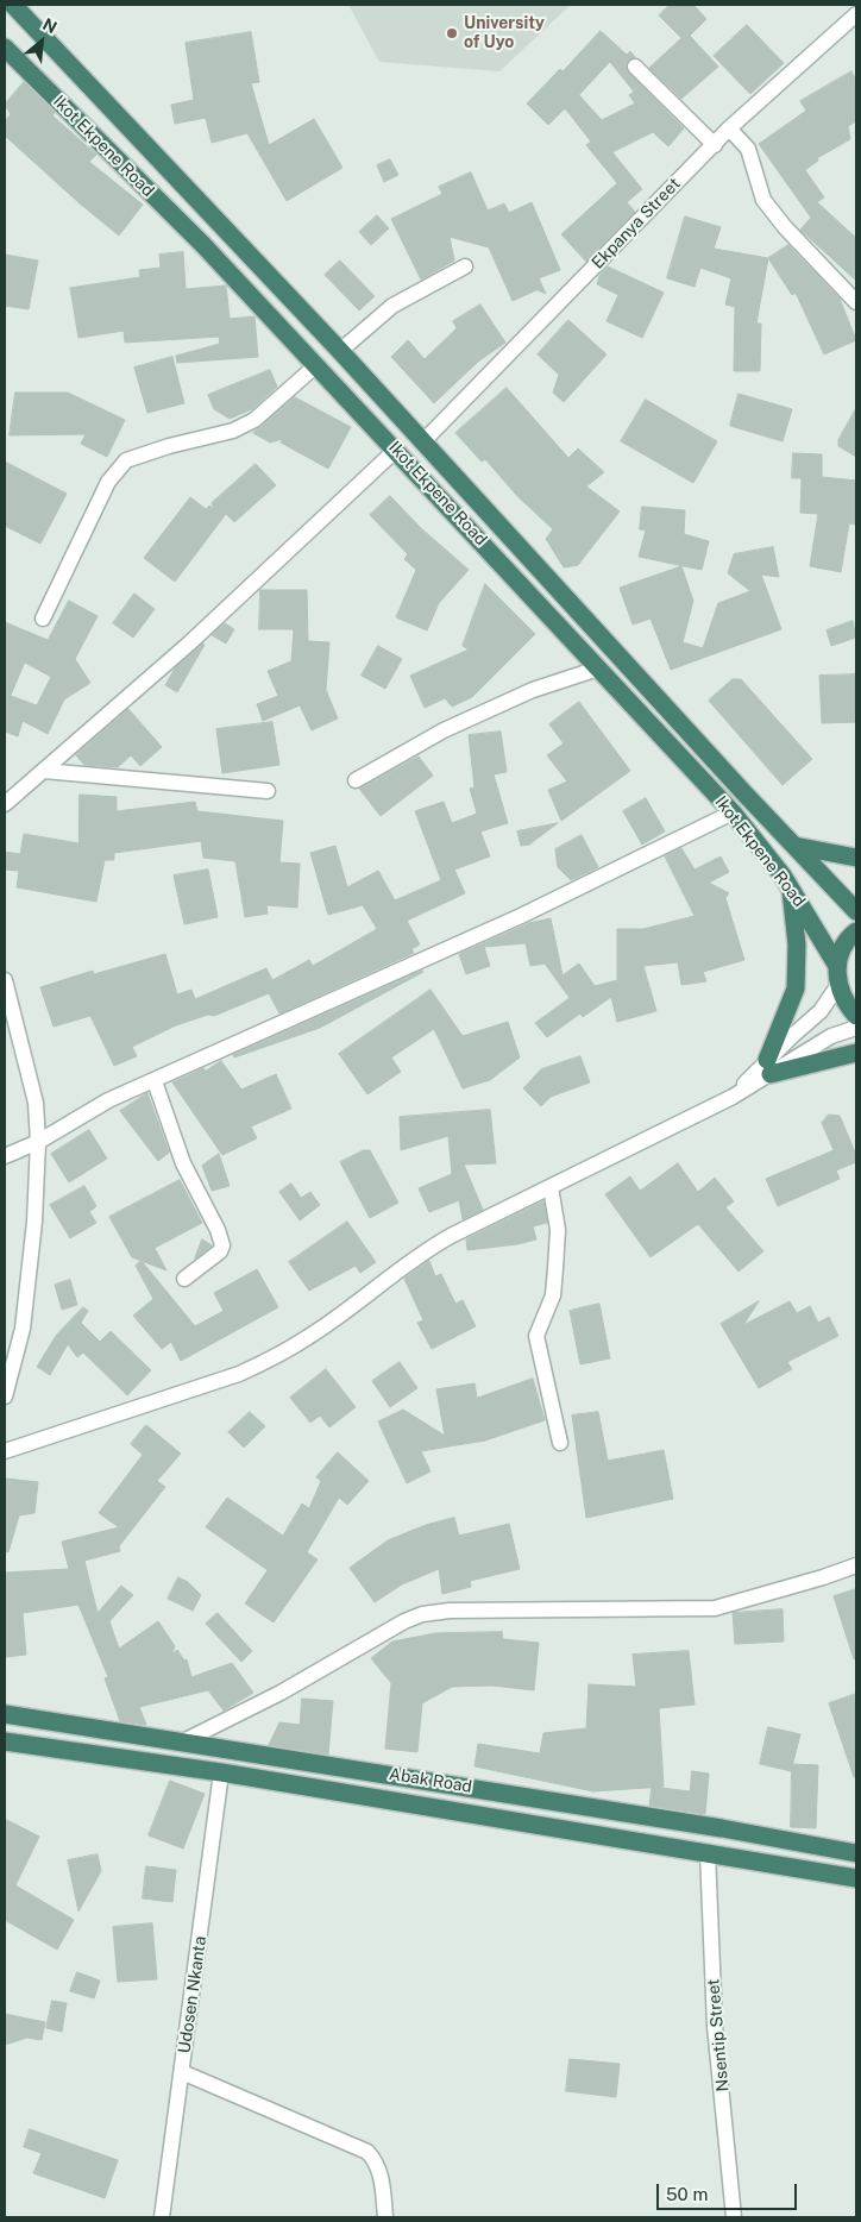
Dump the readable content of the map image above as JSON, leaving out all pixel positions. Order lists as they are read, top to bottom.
{
  "streets": {
    "highway": ["Ikot Ekpene Road", "Abak Road"],
    "street": ["Ekpanya Street", "Udosen Nkanta", "Nsentip Street"]
  },
  "crossings": [
    ["Ikot Ekpene Road", "Ekpanya Street"],
    ["Abak Road", "Udosen Nkanta"],
    ["Abak Road", "Nsentip Street"]
  ],
  "places": ["University of Uyo"],
  "scale_bar": "50 m",
  "north": "top right"
}
